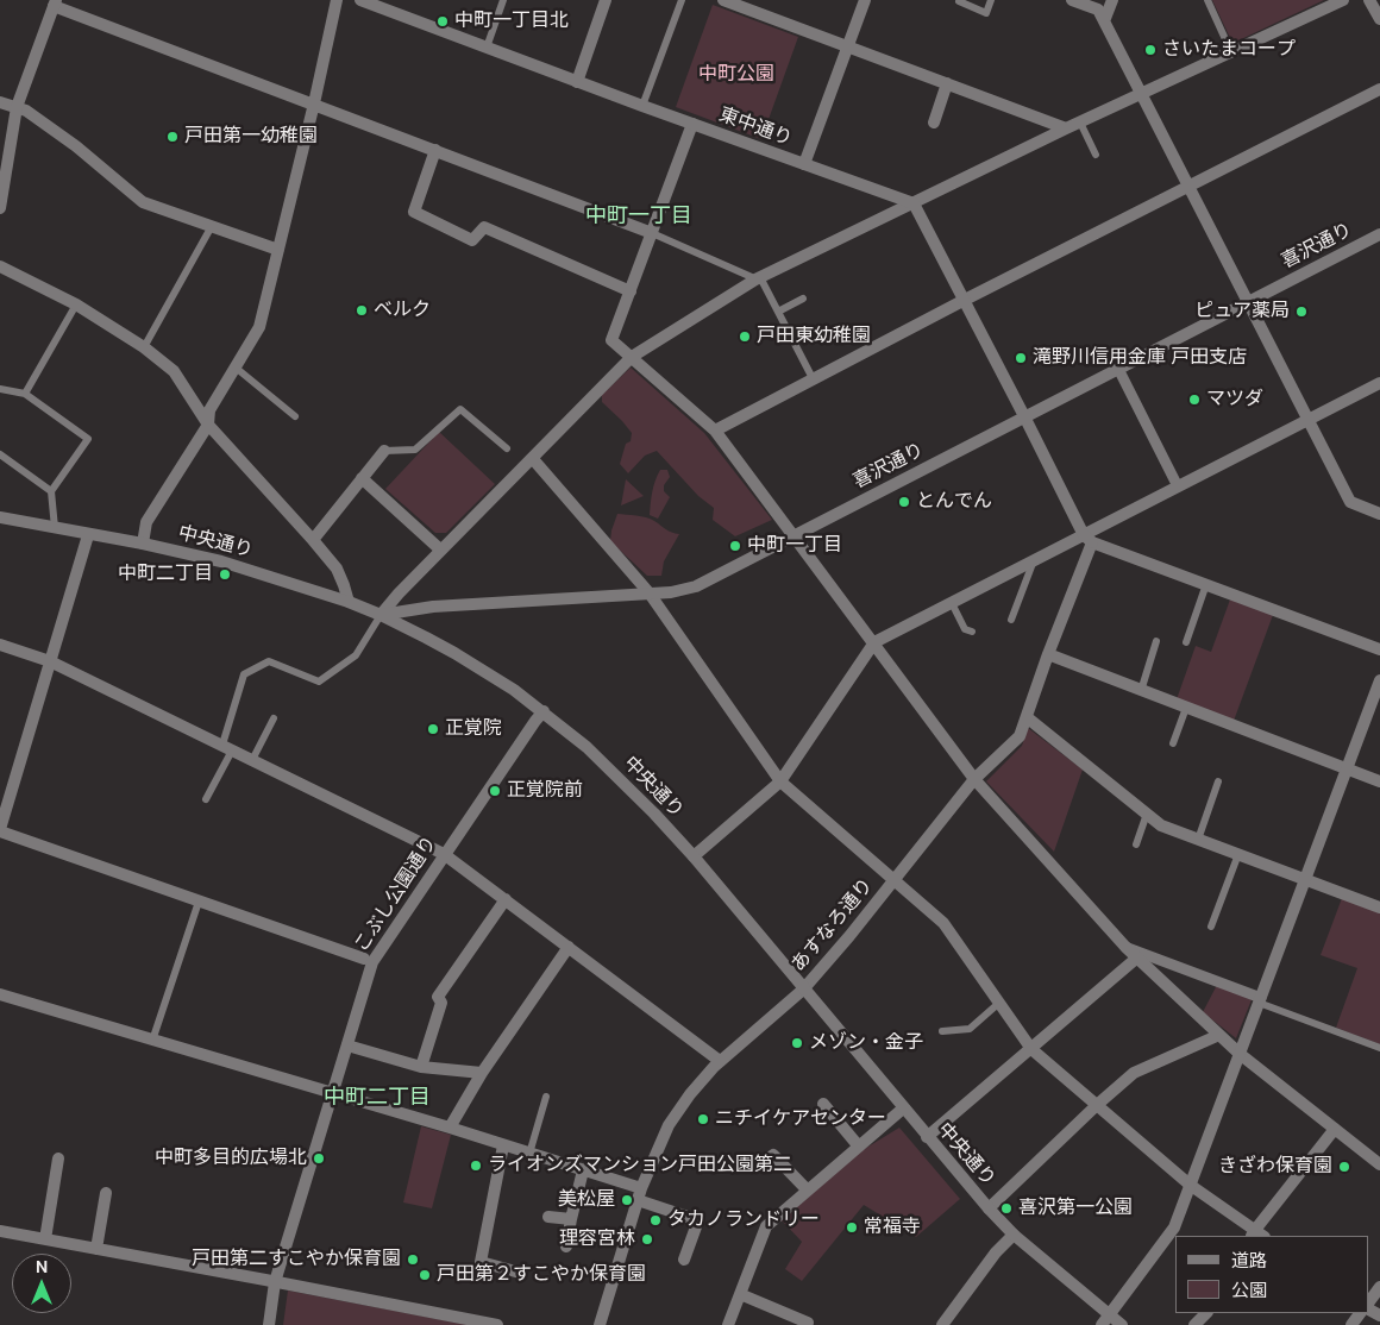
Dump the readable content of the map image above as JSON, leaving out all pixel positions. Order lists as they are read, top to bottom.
{
  "streets": {
    "street": [
      "東中通り",
      "喜沢通り",
      "中央通り",
      "こぶし公園通り",
      "あすなろ通り"
    ]
  },
  "crossings": [
    ["喜沢通り", "中央通り"],
    ["中央通り", "こぶし公園通り"],
    ["中央通り", "あすなろ通り"]
  ],
  "districts": ["中町一丁目", "中町二丁目"],
  "parks": ["中町公園"],
  "places": [
    "中町一丁目北",
    "さいたまコープ",
    "戸田第一幼稚園",
    "ベルク",
    "ピュア薬局",
    "戸田東幼稚園",
    "滝野川信用金庫 戸田支店",
    "マツダ",
    "とんでん",
    "中町一丁目",
    "中町二丁目",
    "正覚院",
    "正覚院前",
    "メゾン・金子",
    "ニチイケアセンター",
    "中町多目的広場北",
    "ライオンズマンション戸田公園第二",
    "きざわ保育園",
    "美松屋",
    "喜沢第一公園",
    "タカノランドリー",
    "常福寺",
    "理容宮林",
    "戸田第二すこやか保育園",
    "戸田第２すこやか保育園"
  ],
  "legend": ["道路", "公園"],
  "north": "top"
}
